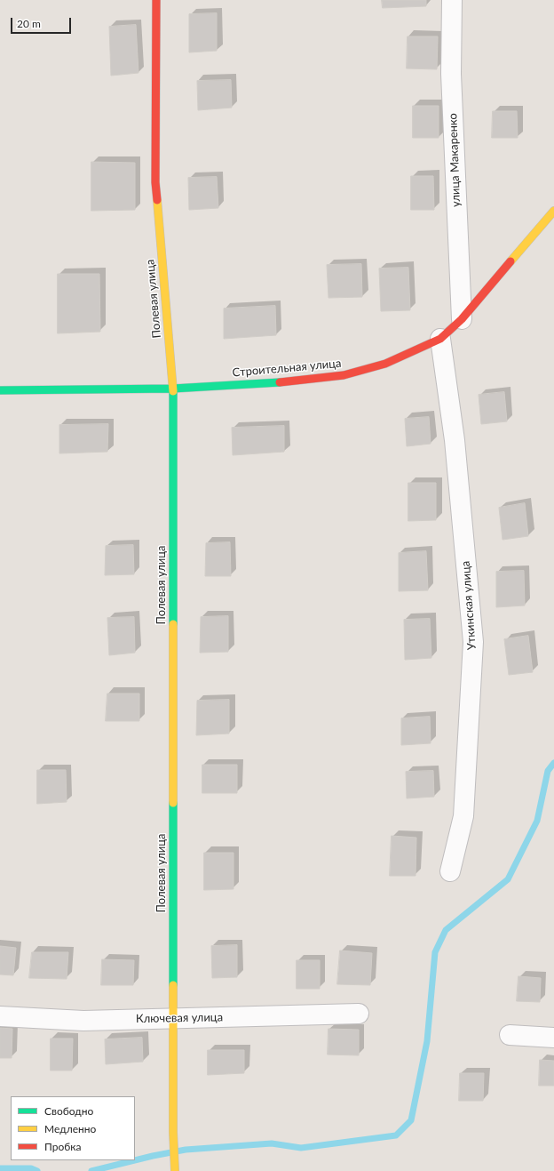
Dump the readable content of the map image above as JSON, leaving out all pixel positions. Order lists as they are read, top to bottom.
{
  "streets": {
    "street": [
      "улица Макаренко",
      "Полевая улица",
      "Строительная улица",
      "Уткинская улица",
      "Ключевая улица"
    ]
  },
  "crossings": [
    ["улица Макаренко", "Строительная улица"],
    ["Полевая улица", "Строительная улица"],
    ["Полевая улица", "Ключевая улица"],
    ["Строительная улица", "Уткинская улица"]
  ],
  "legend": ["Свободно", "Медленно", "Пробка"],
  "scale_bar": "20 m"
}
